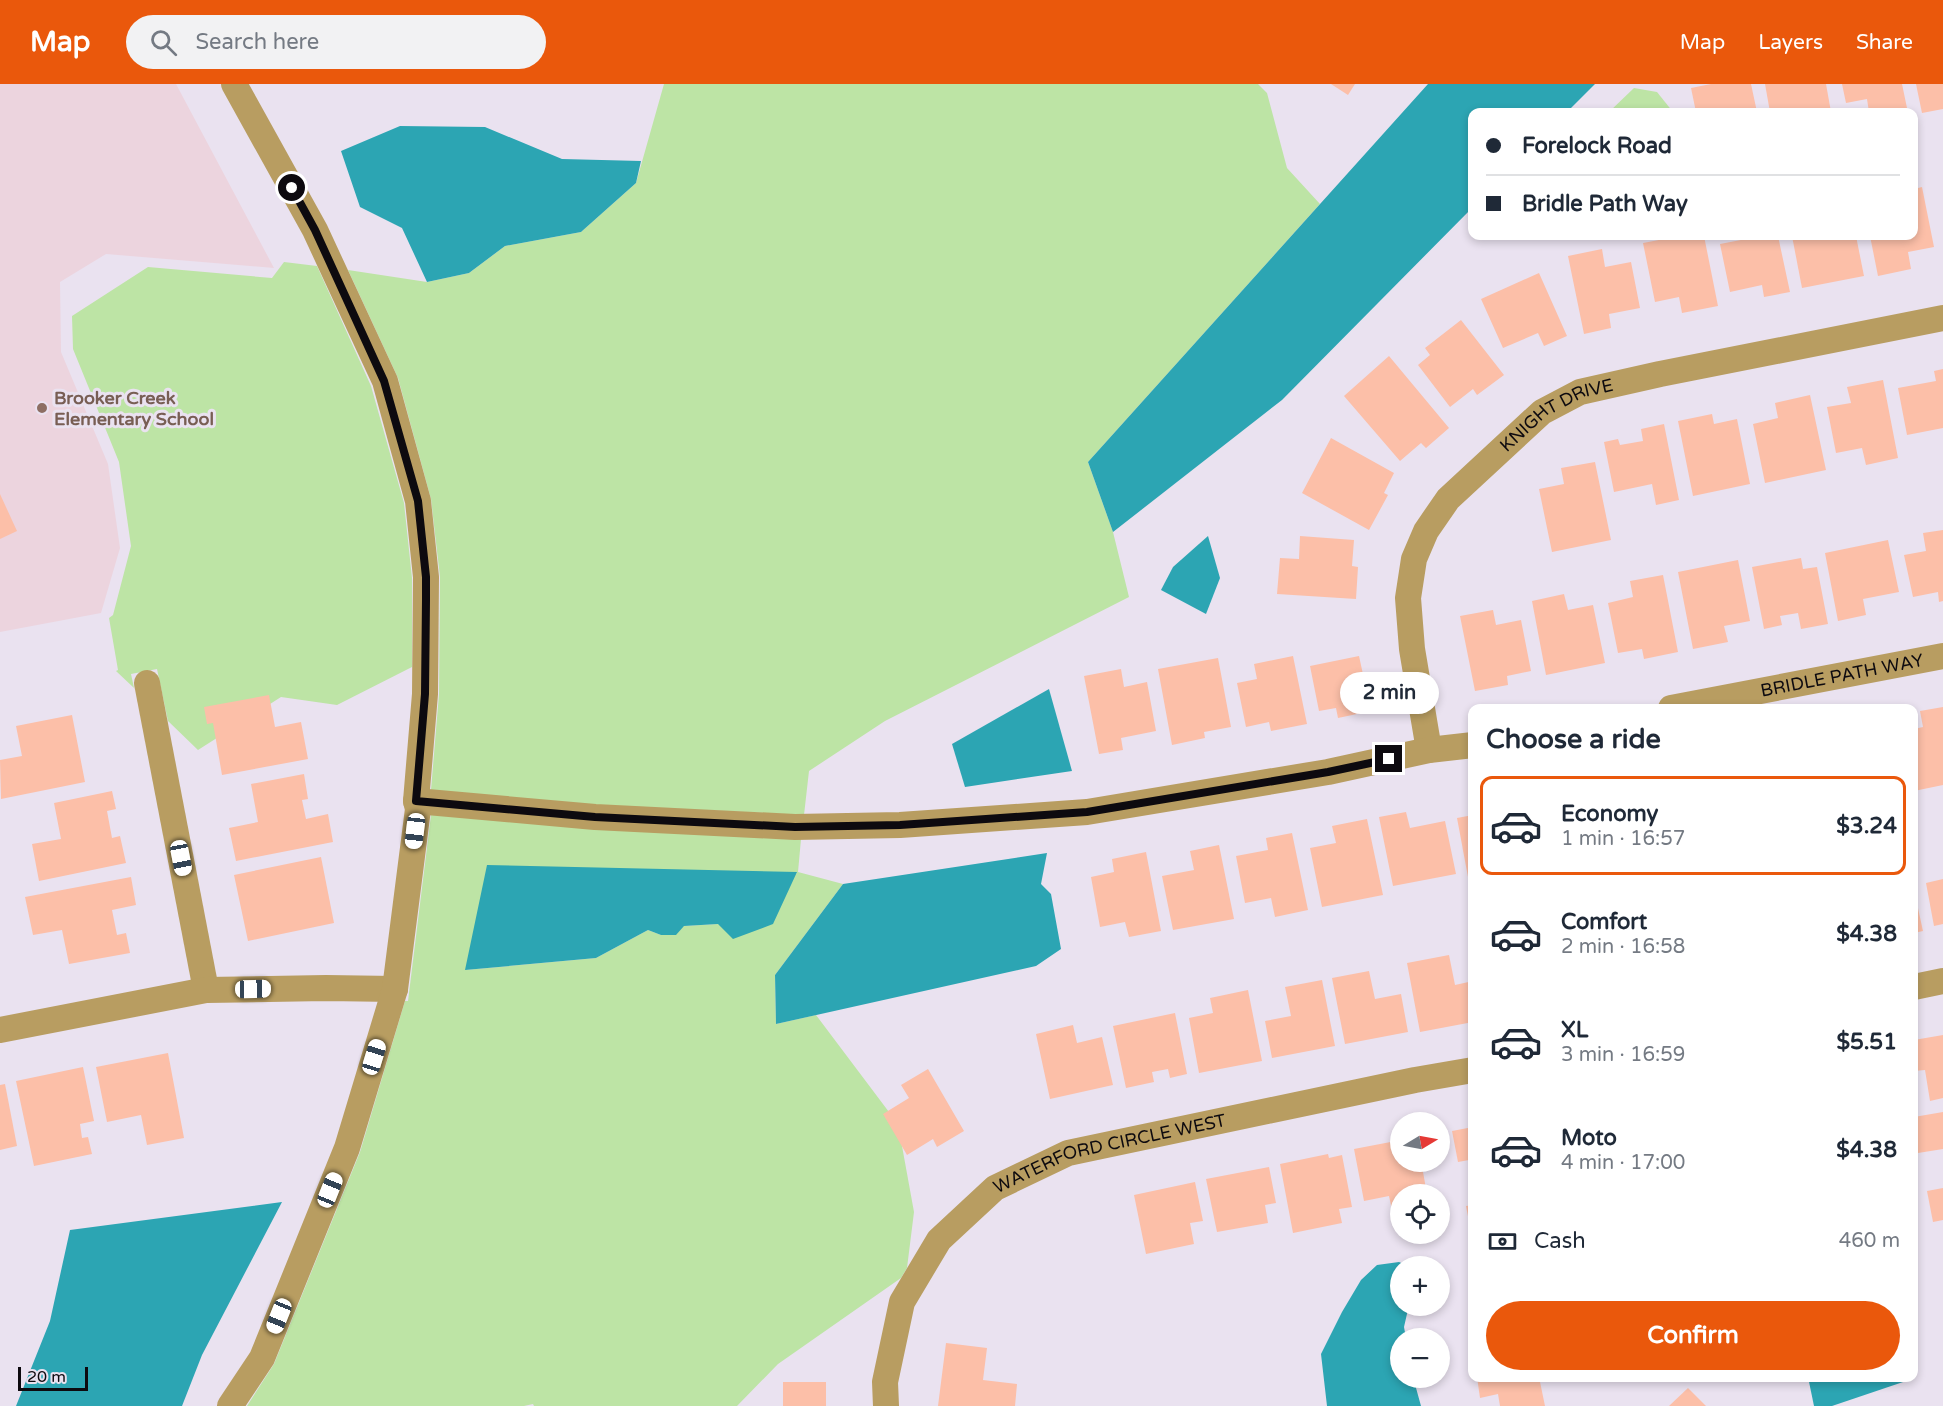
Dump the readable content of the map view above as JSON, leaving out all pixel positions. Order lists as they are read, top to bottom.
{
  "streets": {
    "street": ["KNIGHT DRIVE", "BRIDLE PATH WAY", "WATERFORD CIRCLE WEST"]
  },
  "places": ["Brooker Creek Elementary School"],
  "scale_bar": "20 m",
  "north": "right",
  "page": {
    "header": "Map",
    "search": "Search here",
    "nav": ["Map", "Layers", "Share"],
    "banner": ["Forelock Road", "Bridle Path Way"],
    "bubble": "2 min",
    "heading": "Choose a ride",
    "list": [
      {
        "name": "Economy",
        "note": "1 min · 16:57",
        "value": "$3.24"
      },
      {
        "name": "Comfort",
        "note": "2 min · 16:58",
        "value": "$4.38"
      },
      {
        "name": "XL",
        "note": "3 min · 16:59",
        "value": "$5.51"
      },
      {
        "name": "Moto",
        "note": "4 min · 17:00",
        "value": "$4.38"
      }
    ],
    "map_buttons": ["+", "−"],
    "pay": ["Cash", "460 m"],
    "buttons": "Confirm",
    "scale": "20 m"
  }
}
